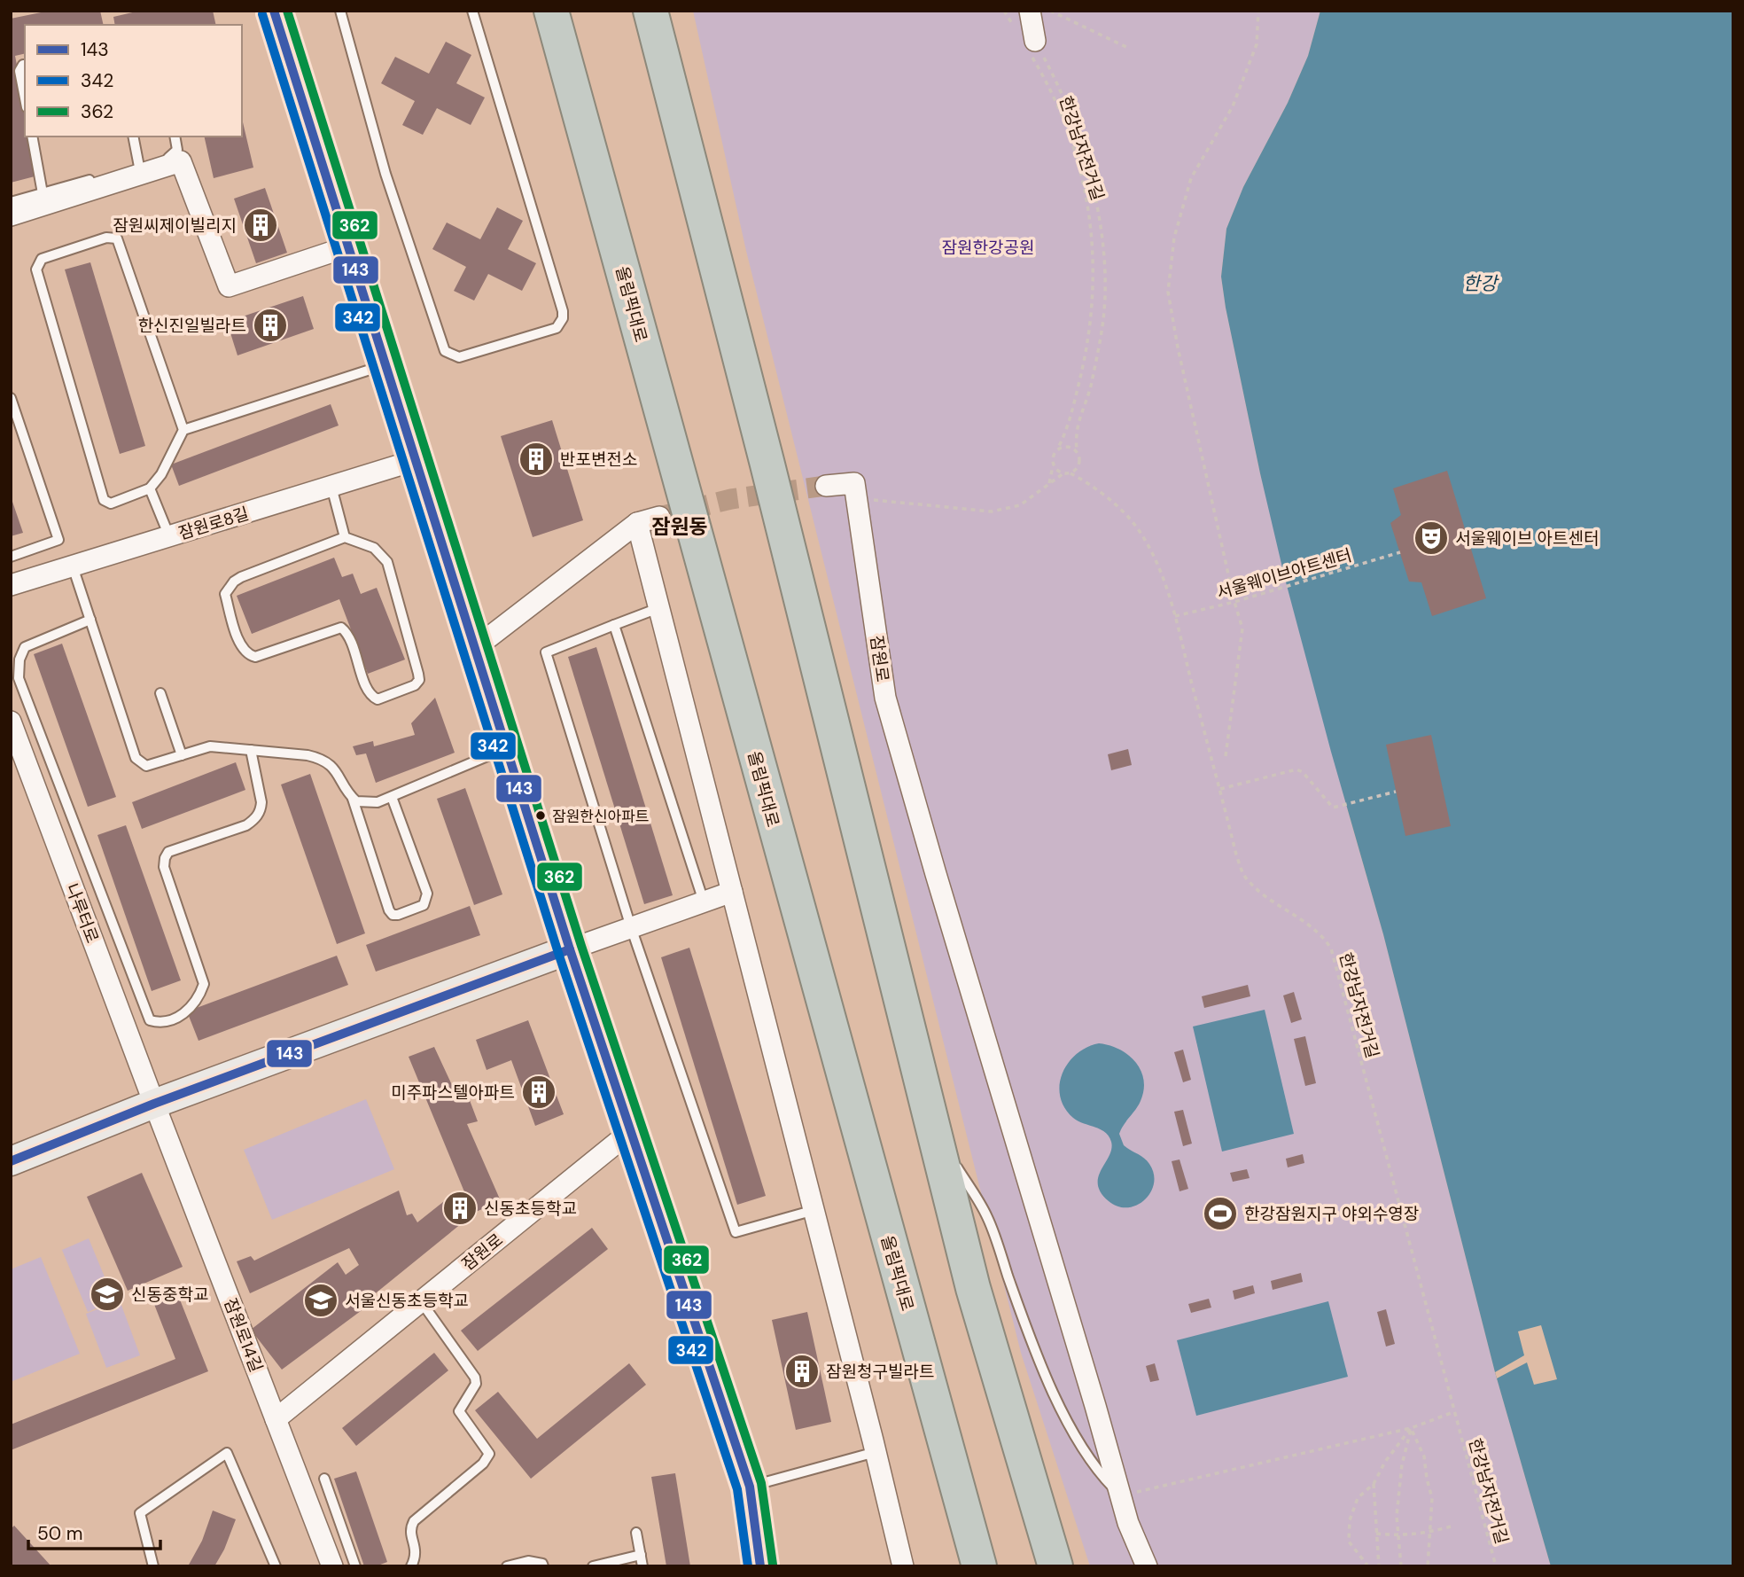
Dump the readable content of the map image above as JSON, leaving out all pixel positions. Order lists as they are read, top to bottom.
{
  "streets": {
    "highway": ["올림픽대로"],
    "street": [
      "잠원로8길",
      "잠원로",
      "나루터로",
      "잠원로14길"
    ],
    "path": ["한강남자전거길", "서울웨이브아트센터"]
  },
  "crossings": [
    ["한강남자전거길", "서울웨이브아트센터"],
    ["잠원로", "잠원로14길"],
    ["나루터로", "잠원로14길"]
  ],
  "districts": ["잠원동"],
  "water": ["한강"],
  "parks": ["잠원한강공원"],
  "places": {
    "building": [
      "잠원씨제이빌리지",
      "한신진일빌라트",
      "반포변전소",
      "미주파스텔아파트",
      "신동초등학교",
      "잠원청구빌라트"
    ],
    "theatre": ["서울웨이브 아트센터"],
    "other": ["잠원한신아파트"],
    "sports": ["한강잠원지구 야외수영장"],
    "school or university": ["신동중학교", "서울신동초등학교"]
  },
  "lines": ["transit line 143", "transit line 362", "transit line 342"],
  "legend": ["143", "342", "362"],
  "scale_bar": "50 m"
}
